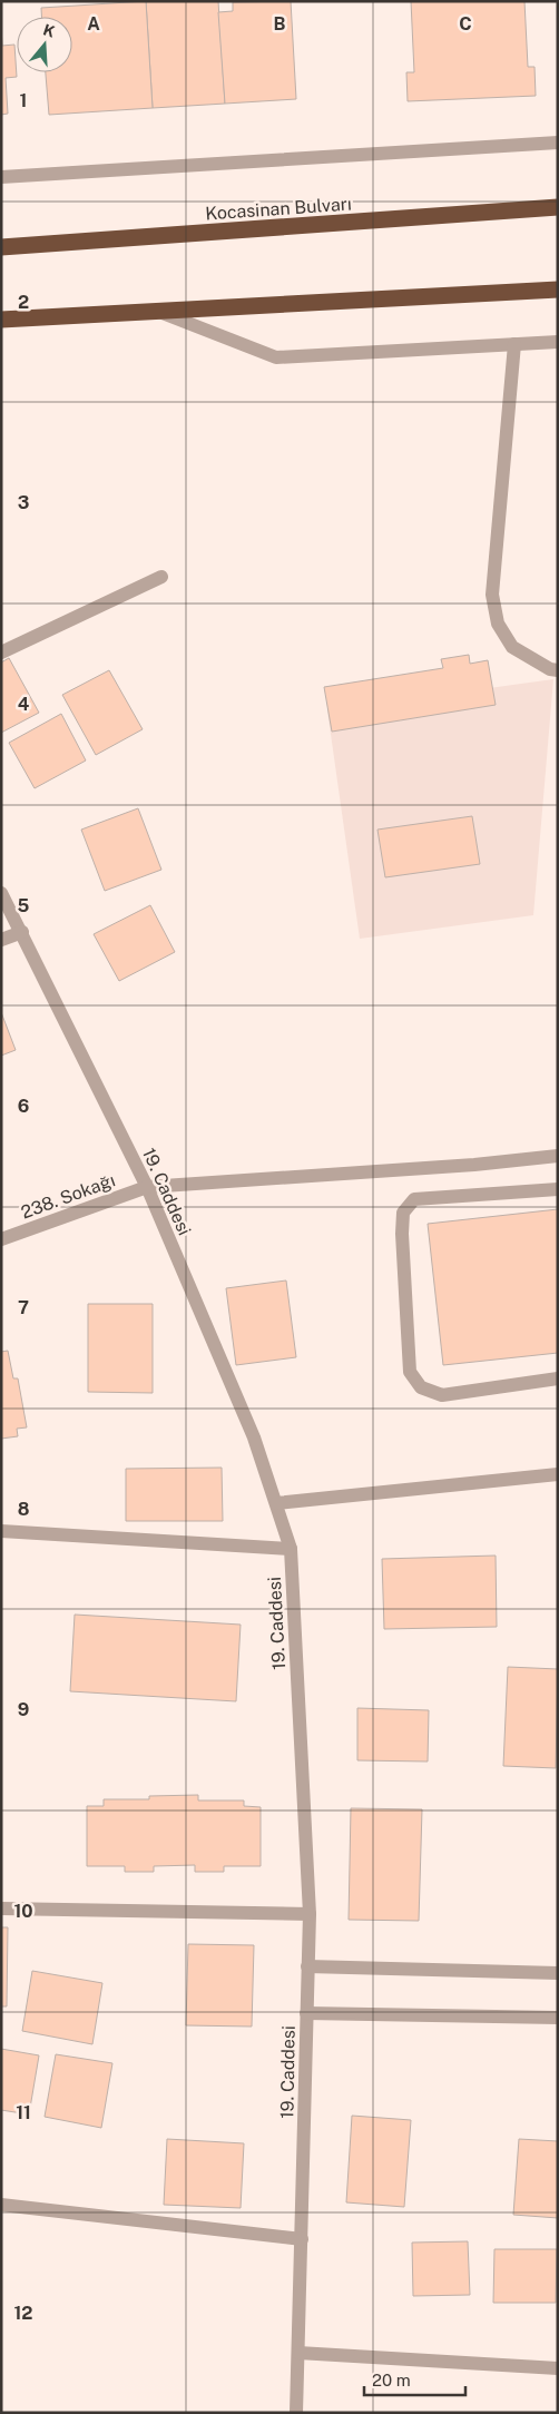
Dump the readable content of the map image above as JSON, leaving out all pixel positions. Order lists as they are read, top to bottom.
{
  "streets": {
    "highway": ["Kocasinan Bulvarı"],
    "street": ["19. Caddesi", "238. Sokağı"]
  },
  "crossings": [
    ["19. Caddesi", "238. Sokağı"]
  ],
  "scale_bar": "20 m",
  "north": "top",
  "grid": {
    "columns": ["A", "B", "C"],
    "rows": [
      "1",
      "2",
      "3",
      "4",
      "5",
      "6",
      "7",
      "8",
      "9",
      "10",
      "11",
      "12"
    ]
  }
}
